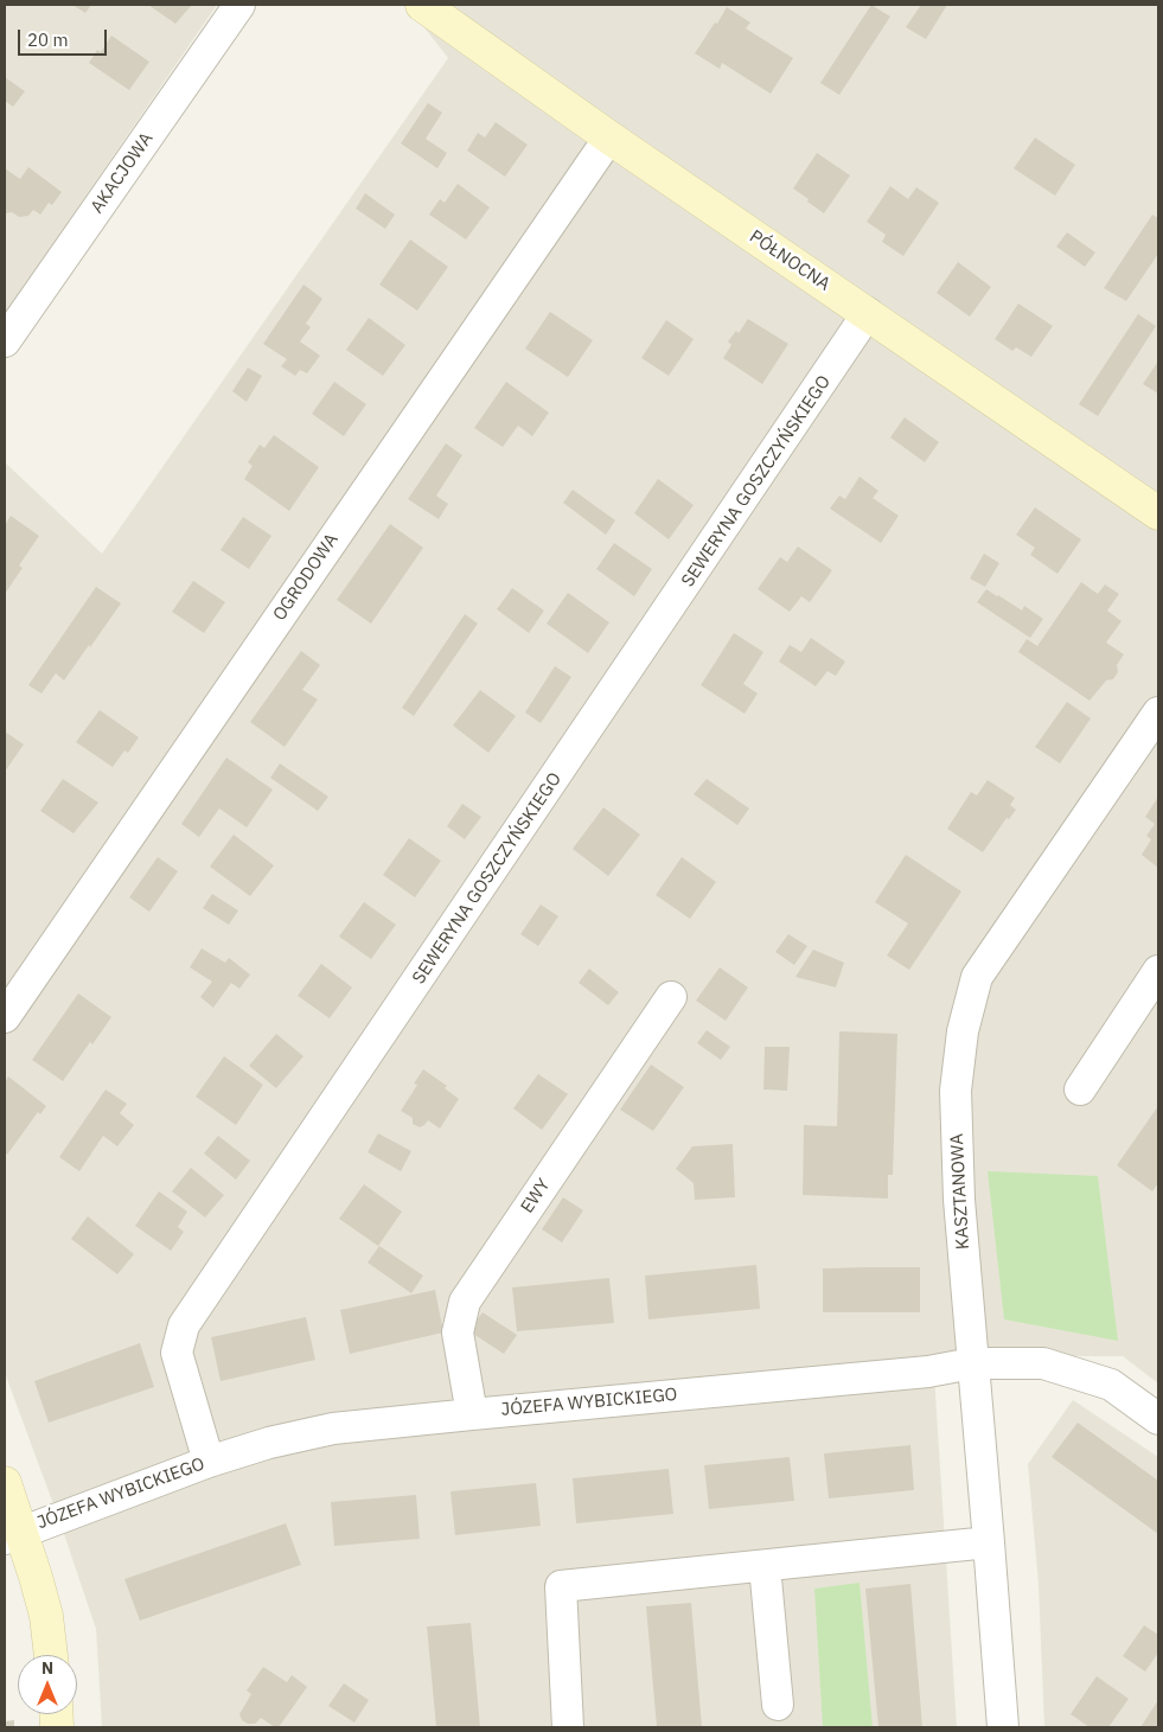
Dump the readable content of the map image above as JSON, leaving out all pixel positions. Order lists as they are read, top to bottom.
{
  "streets": {
    "street": [
      "AKACJOWA",
      "PÓŁNOCNA",
      "SEWERYNA GOSZCZYŃSKIEGO",
      "OGRODOWA",
      "KASZTANOWA",
      "EWY",
      "JÓZEFA WYBICKIEGO"
    ]
  },
  "crossings": [
    ["PÓŁNOCNA", "SEWERYNA GOSZCZYŃSKIEGO"],
    ["PÓŁNOCNA", "OGRODOWA"],
    ["SEWERYNA GOSZCZYŃSKIEGO", "JÓZEFA WYBICKIEGO"],
    ["KASZTANOWA", "JÓZEFA WYBICKIEGO"],
    ["EWY", "JÓZEFA WYBICKIEGO"]
  ],
  "scale_bar": "20 m",
  "north": "top"
}
